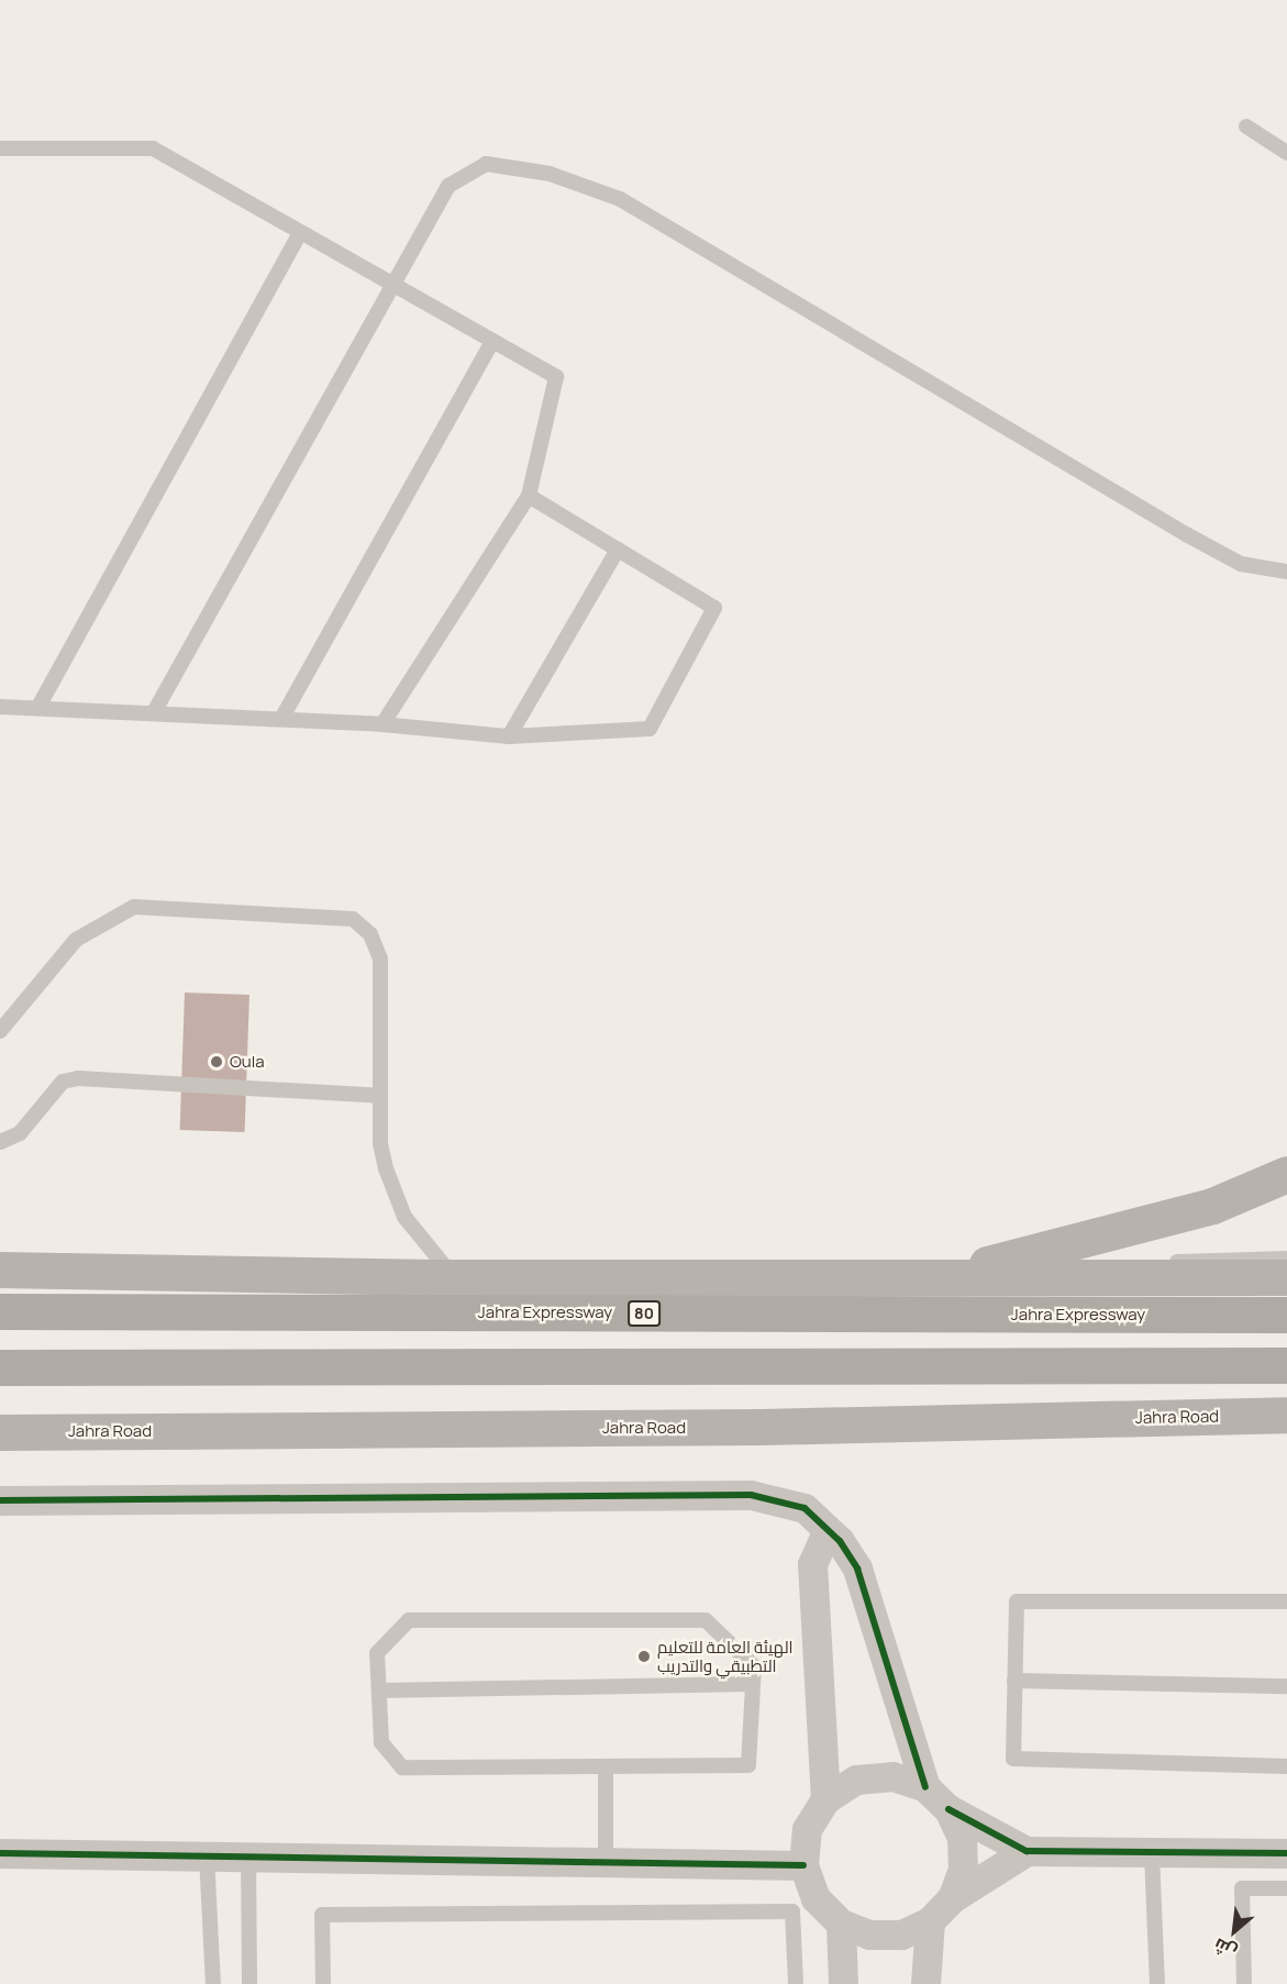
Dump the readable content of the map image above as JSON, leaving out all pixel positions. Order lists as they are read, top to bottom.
{
  "streets": {
    "highway": ["Jahra Expressway", "80"],
    "main road": ["Jahra Road"]
  },
  "places": ["Oula", "الهيئة العامة للتعليم التطبيقي والتدريب"],
  "north": "bottom left"
}
